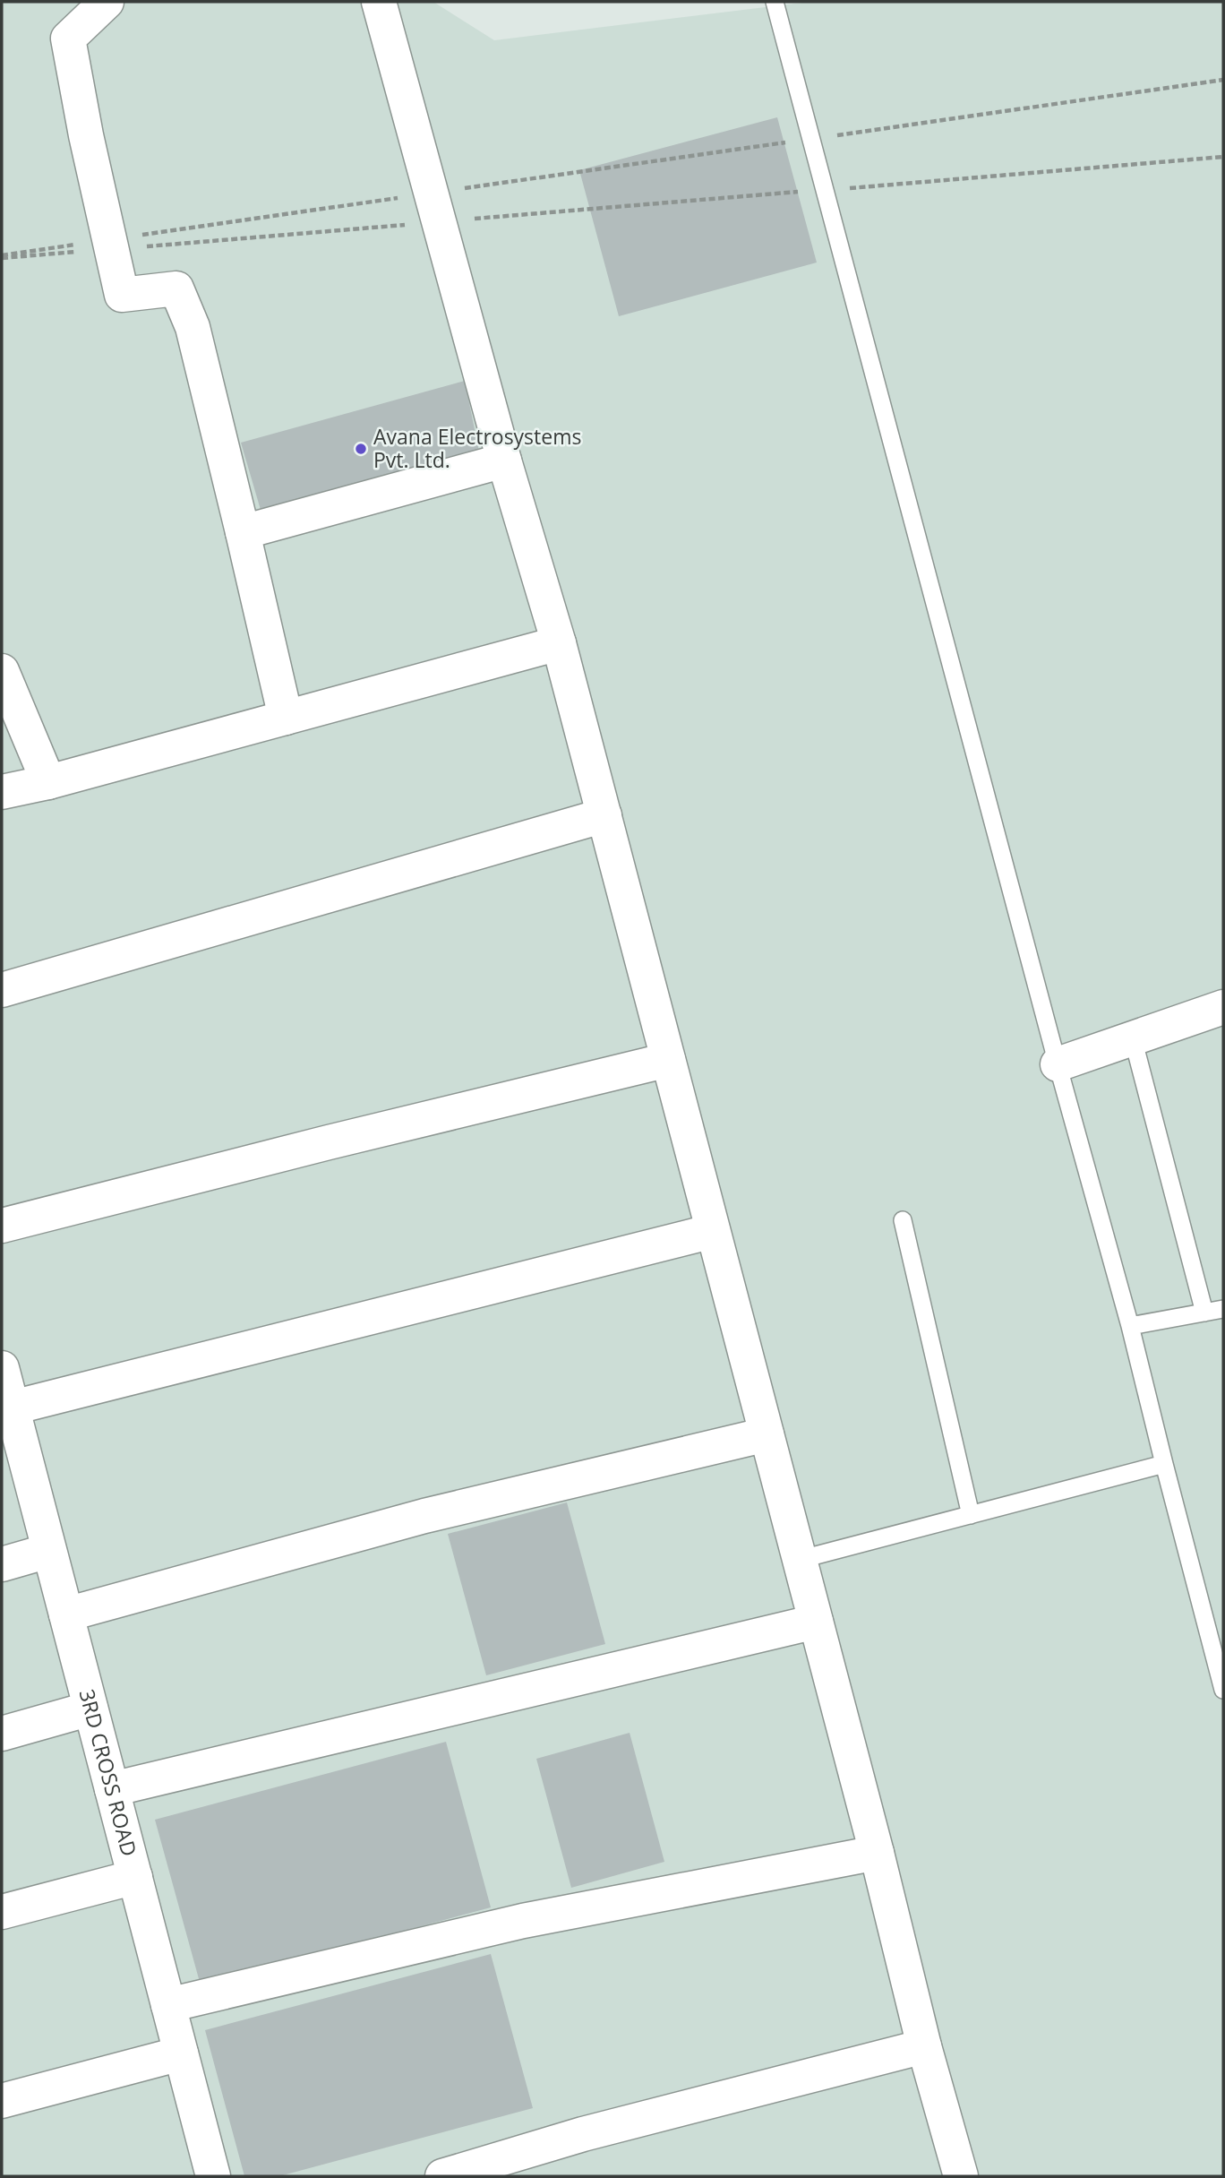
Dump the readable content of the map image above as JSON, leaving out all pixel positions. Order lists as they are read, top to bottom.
{
  "streets": {
    "street": ["3RD CROSS ROAD"]
  },
  "places": ["Avana Electrosystems Pvt. Ltd."]
}
